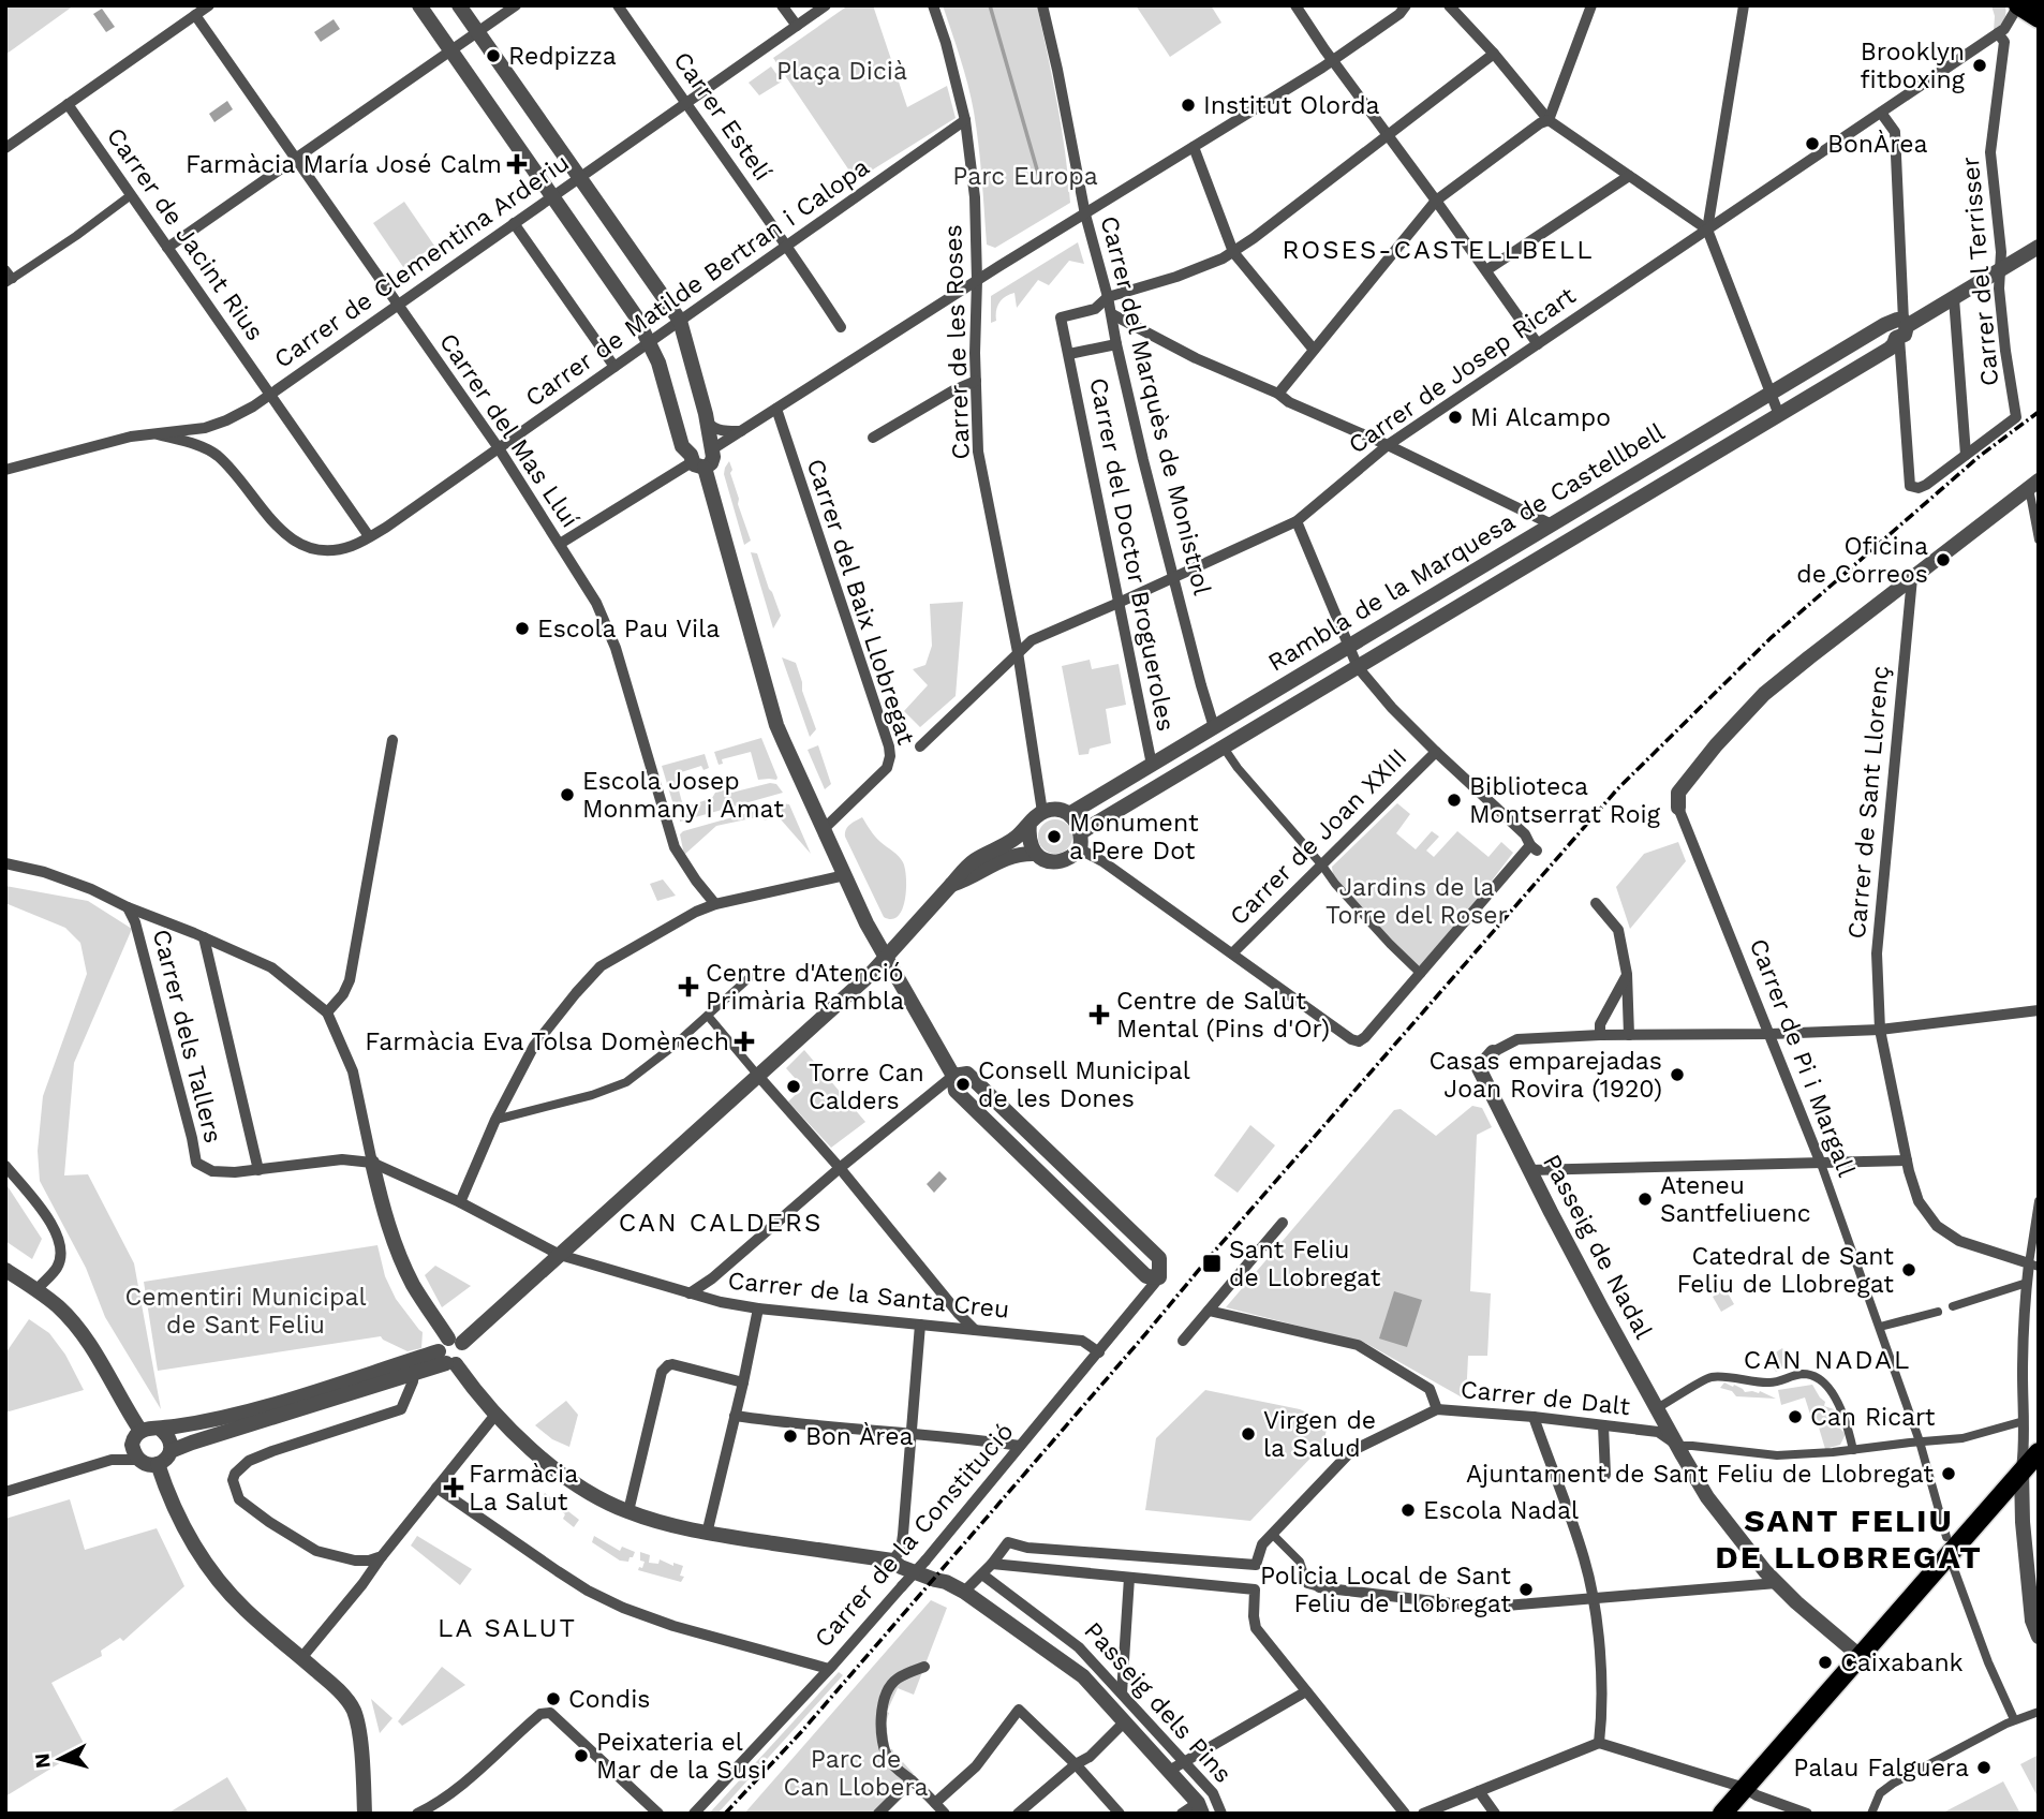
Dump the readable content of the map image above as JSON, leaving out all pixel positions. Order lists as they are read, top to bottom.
{
  "streets": {
    "street": [
      "Carrer Estelí",
      "Carrer de Jacint Rius",
      "Carrer de Clementina Arderiu",
      "Carrer del Terrisser",
      "Carrer de Matilde Bertran i Calopa",
      "Carrer de les Roses",
      "Carrer de Josep Ricart",
      "Carrer del Marquès de Monistrol",
      "Carrer del Mas Lluí",
      "Rambla de la Marquesa de Castellbell",
      "Carrer del Doctor Brogueroles",
      "Carrer del Baix Llobregat",
      "Carrer de Sant Llorenç",
      "Carrer de Joan XXIII",
      "Carrer dels Tallers",
      "Carrer de Pi i Margall",
      "Passeig de Nadal",
      "Carrer de la Santa Creu",
      "Carrer de Dalt",
      "Carrer de la Constitució",
      "Passeig dels Pins"
    ]
  },
  "crossings": [
    ["Carrer Estelí", "Carrer de Clementina Arderiu"],
    ["Carrer Estelí", "Carrer de Matilde Bertran i Calopa"],
    ["Carrer de Jacint Rius", "Carrer de Clementina Arderiu"],
    ["Carrer de Jacint Rius", "Carrer de Matilde Bertran i Calopa"],
    ["Carrer de Clementina Arderiu", "Carrer de Matilde Bertran i Calopa"],
    ["Carrer de Clementina Arderiu", "Carrer del Mas Lluí"],
    ["Carrer del Terrisser", "Carrer de Josep Ricart"],
    ["Carrer del Terrisser", "Rambla de la Marquesa de Castellbell"],
    ["Carrer de Matilde Bertran i Calopa", "Carrer de les Roses"],
    ["Carrer de Matilde Bertran i Calopa", "Carrer del Mas Lluí"],
    ["Carrer de les Roses", "Carrer de Josep Ricart"],
    ["Carrer de les Roses", "Rambla de la Marquesa de Castellbell"],
    ["Carrer de Josep Ricart", "Carrer del Marquès de Monistrol"],
    ["Carrer de Josep Ricart", "Carrer del Doctor Brogueroles"],
    ["Carrer del Marquès de Monistrol", "Rambla de la Marquesa de Castellbell"],
    ["Carrer del Marquès de Monistrol", "Carrer del Doctor Brogueroles"],
    ["Rambla de la Marquesa de Castellbell", "Carrer del Doctor Brogueroles"],
    ["Carrer dels Tallers", "Carrer de la Santa Creu"],
    ["Passeig de Nadal", "Carrer de Dalt"],
    ["Carrer de la Santa Creu", "Carrer de la Constitució"]
  ],
  "districts": [
    "ROSES-CASTELLBELL",
    "CAN CALDERS",
    "CAN NADAL",
    "SANT FELIU DE LLOBREGAT",
    "LA SALUT"
  ],
  "parks": [
    "Plaça Dicià",
    "Parc Europa",
    "Jardins de la Torre del Roser",
    "Cementiri Municipal de Sant Feliu",
    "Parc de Can Llobera"
  ],
  "places": {
    "other": [
      "Redpizza",
      "Brooklyn fitboxing",
      "Institut Olorda",
      "BonÀrea",
      "Mi Alcampo",
      "Oficina de Correos",
      "Escola Pau Vila",
      "Escola Josep Monmany i Amat",
      "Biblioteca Montserrat Roig",
      "Monument a Pere Dot",
      "Casas emparejadas Joan Rovira (1920)",
      "Consell Municipal de les Dones",
      "Torre Can Calders",
      "Ateneu Santfeliuenc",
      "Catedral de Sant Feliu de Llobregat",
      "Can Ricart",
      "Virgen de la Salud",
      "Bon Àrea",
      "Ajuntament de Sant Feliu de Llobregat",
      "Escola Nadal",
      "Policia Local de Sant Feliu de Llobregat",
      "Caixabank",
      "Condis",
      "Peixateria el Mar de la Susi",
      "Palau Falguera"
    ],
    "health": [
      "Farmàcia María José Calm",
      "Centre d'Atenció Primària Rambla",
      "Centre de Salut Mental (Pins d'Or)",
      "Farmàcia Eva Tolsa Domènech",
      "Farmàcia La Salut"
    ],
    "transit": ["Sant Feliu de Llobregat"]
  },
  "north": "left"
}
